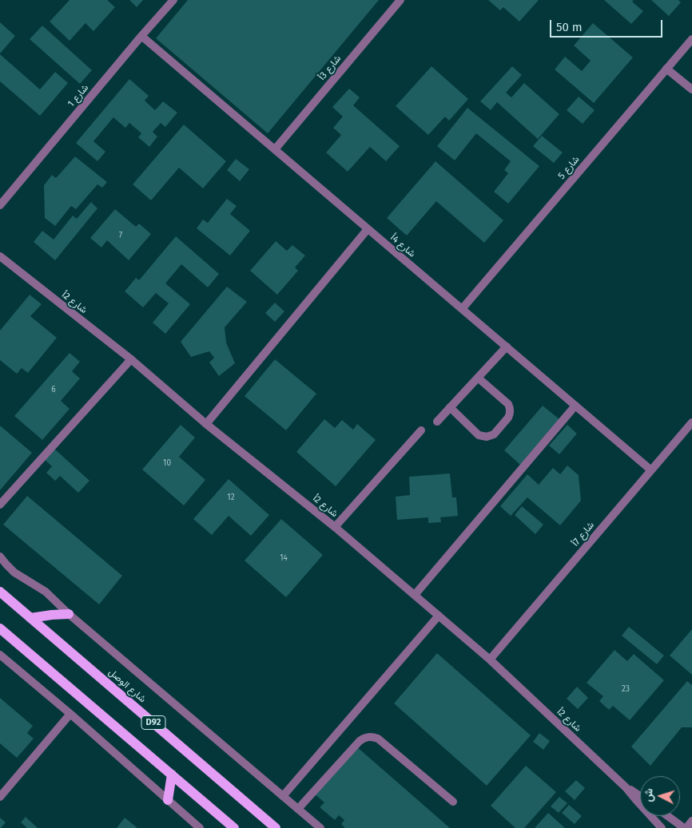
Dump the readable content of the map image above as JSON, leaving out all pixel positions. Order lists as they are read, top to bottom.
{
  "streets": {
    "main road": ["شارع الوصل", "D92"],
    "street": [
      "شارع 3أ",
      "شارع 1",
      "شارع 5",
      "شارع 4أ",
      "شارع 2أ",
      "شارع 7أ"
    ]
  },
  "crossings": [
    ["شارع 3أ", "شارع 4أ"],
    ["شارع 1", "شارع 4أ"],
    ["شارع 5", "شارع 4أ"],
    ["شارع 4أ", "شارع 7أ"],
    ["شارع 2أ", "شارع 7أ"]
  ],
  "house_numbers": [
    "7",
    "6",
    "10",
    "12",
    "14",
    "23"
  ],
  "scale_bar": "50 m",
  "north": "left"
}
